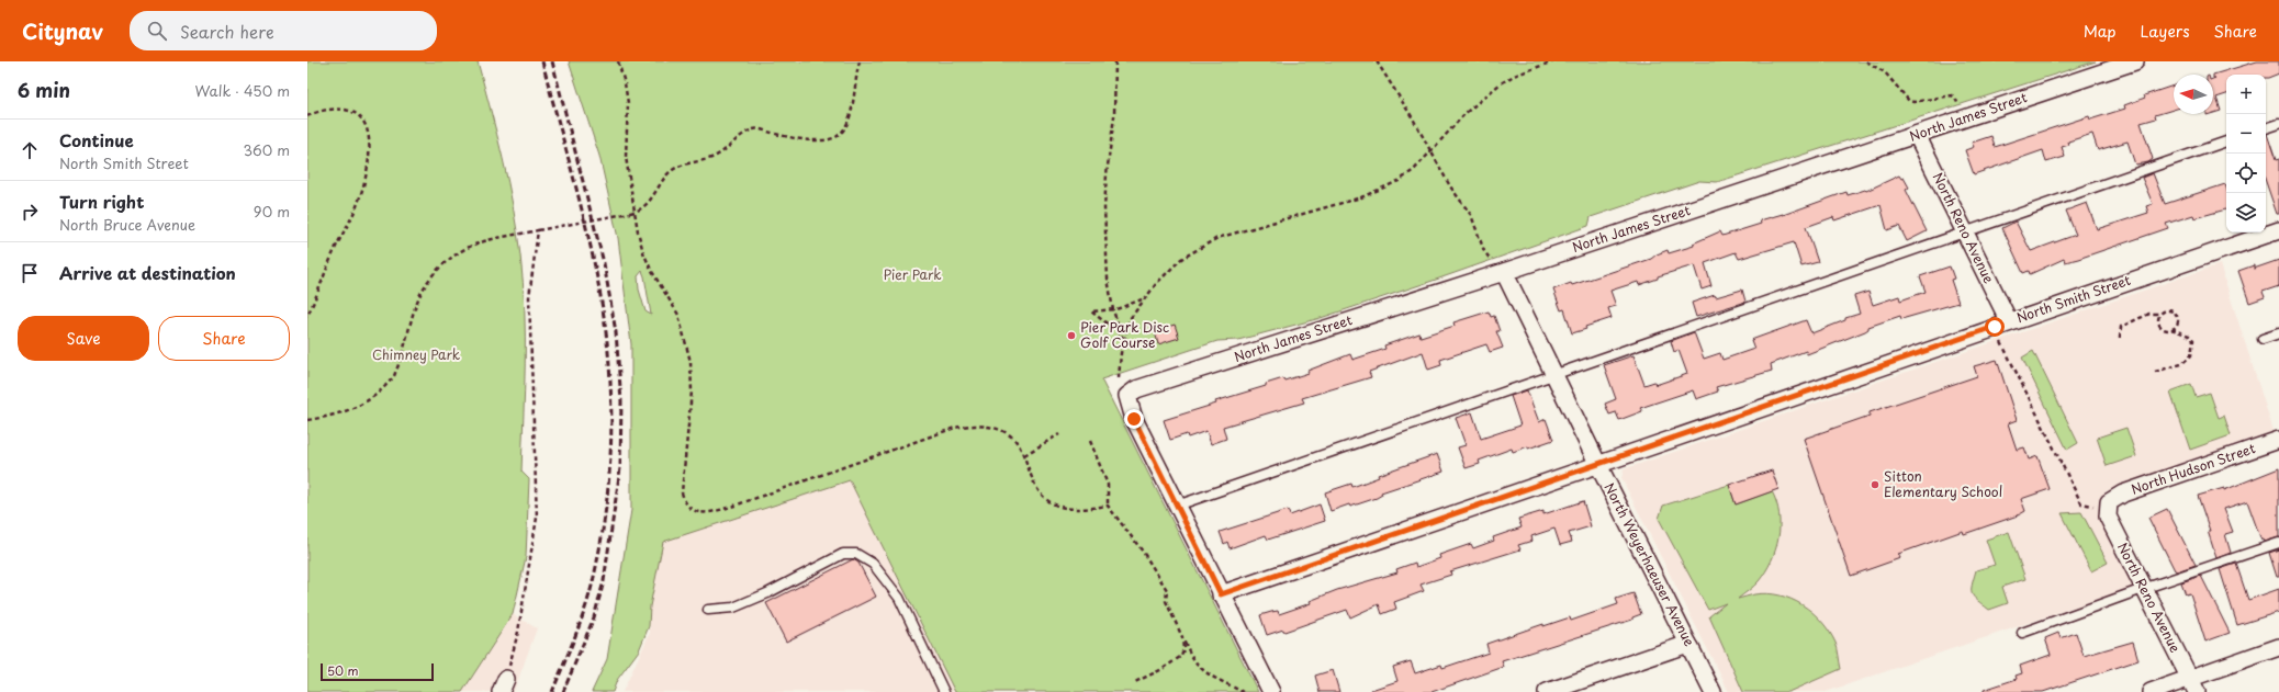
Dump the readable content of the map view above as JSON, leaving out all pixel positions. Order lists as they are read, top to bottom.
{
  "streets": {
    "street": [
      "North James Street",
      "North Reno Avenue",
      "North Smith Street",
      "North Hudson Street",
      "North Weyerhaeuser Avenue"
    ]
  },
  "crossings": [
    ["North James Street", "North Reno Avenue"],
    ["North James Street", "North Weyerhaeuser Avenue"],
    ["North Reno Avenue", "North Smith Street"],
    ["North Reno Avenue", "North Hudson Street"],
    ["North Smith Street", "North Weyerhaeuser Avenue"]
  ],
  "parks": ["Pier Park", "Chimney Park"],
  "places": ["Pier Park Disc Golf Course", "Sitton Elementary School"],
  "scale_bar": "50 m",
  "north": "left",
  "page": {
    "header": "Citynav",
    "search": "Search here",
    "nav": ["Map", "Layers", "Share"],
    "heading": ["6 min", "Walk · 450 m"],
    "map_buttons": ["+", "−"],
    "list": [
      ["Continue", "North Smith Street", "360 m"],
      ["Turn right", "North Bruce Avenue", "90 m"],
      "Arrive at destination"
    ],
    "buttons": ["Save", "Share"],
    "scale": "50 m"
  }
}
